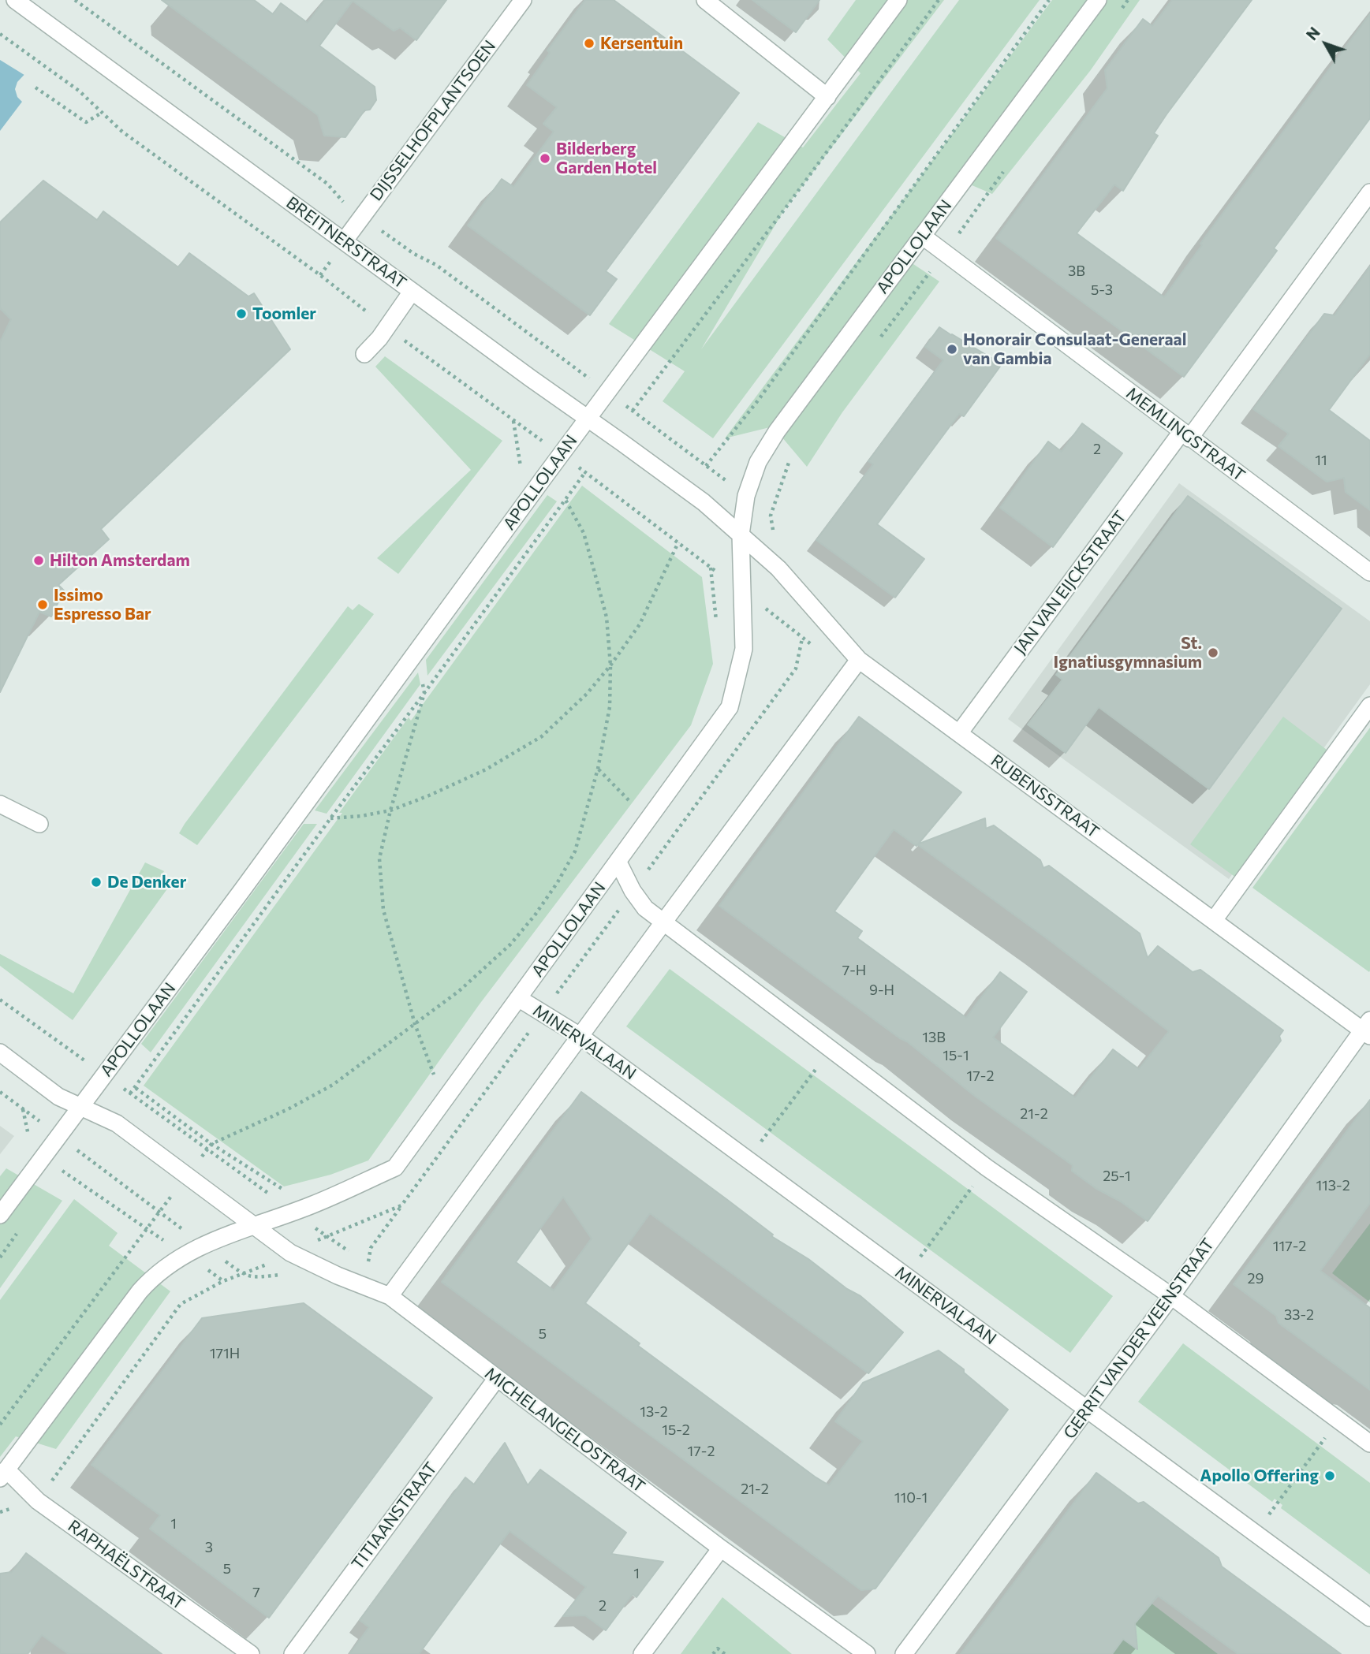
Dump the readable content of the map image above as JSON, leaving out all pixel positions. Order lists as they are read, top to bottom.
{
  "streets": {
    "street": [
      "DIJSSELHOFPLANTSOEN",
      "BREITNERSTRAAT",
      "APOLLOLAAN",
      "MEMLINGSTRAAT",
      "JAN VAN EIJCKSTRAAT",
      "RUBENSSTRAAT",
      "MINERVALAAN",
      "GERRIT VAN DER VEENSTRAAT",
      "MICHELANGELOSTRAAT",
      "TITIAANSTRAAT",
      "RAPHAËLSTRAAT"
    ]
  },
  "crossings": [
    ["DIJSSELHOFPLANTSOEN", "BREITNERSTRAAT"],
    ["BREITNERSTRAAT", "APOLLOLAAN"],
    ["APOLLOLAAN", "MEMLINGSTRAAT"],
    ["APOLLOLAAN", "RUBENSSTRAAT"],
    ["APOLLOLAAN", "MINERVALAAN"],
    ["APOLLOLAAN", "MICHELANGELOSTRAAT"],
    ["APOLLOLAAN", "RAPHAËLSTRAAT"],
    ["MEMLINGSTRAAT", "JAN VAN EIJCKSTRAAT"],
    ["JAN VAN EIJCKSTRAAT", "RUBENSSTRAAT"],
    ["RUBENSSTRAAT", "GERRIT VAN DER VEENSTRAAT"],
    ["MINERVALAAN", "GERRIT VAN DER VEENSTRAAT"],
    ["MICHELANGELOSTRAAT", "TITIAANSTRAAT"]
  ],
  "places": [
    "Kersentuin",
    "Bilderberg Garden Hotel",
    "Toomler",
    "Honorair Consulaat-Generaal van Gambia",
    "Hilton Amsterdam",
    "Issimo Espresso Bar",
    "St. Ignatiusgymnasium",
    "De Denker",
    "Apollo Offering"
  ],
  "house_numbers": [
    "3B",
    "5-3",
    "2",
    "11",
    "7-H",
    "9-H",
    "13B",
    "15-1",
    "17-2",
    "21-2",
    "25-1",
    "113-2",
    "117-2",
    "29",
    "33-2",
    "5",
    "171H",
    "13-2",
    "15-2",
    "17-2",
    "21-2",
    "110-1",
    "1",
    "3",
    "5",
    "1",
    "7",
    "2"
  ],
  "north": "top left"
}
